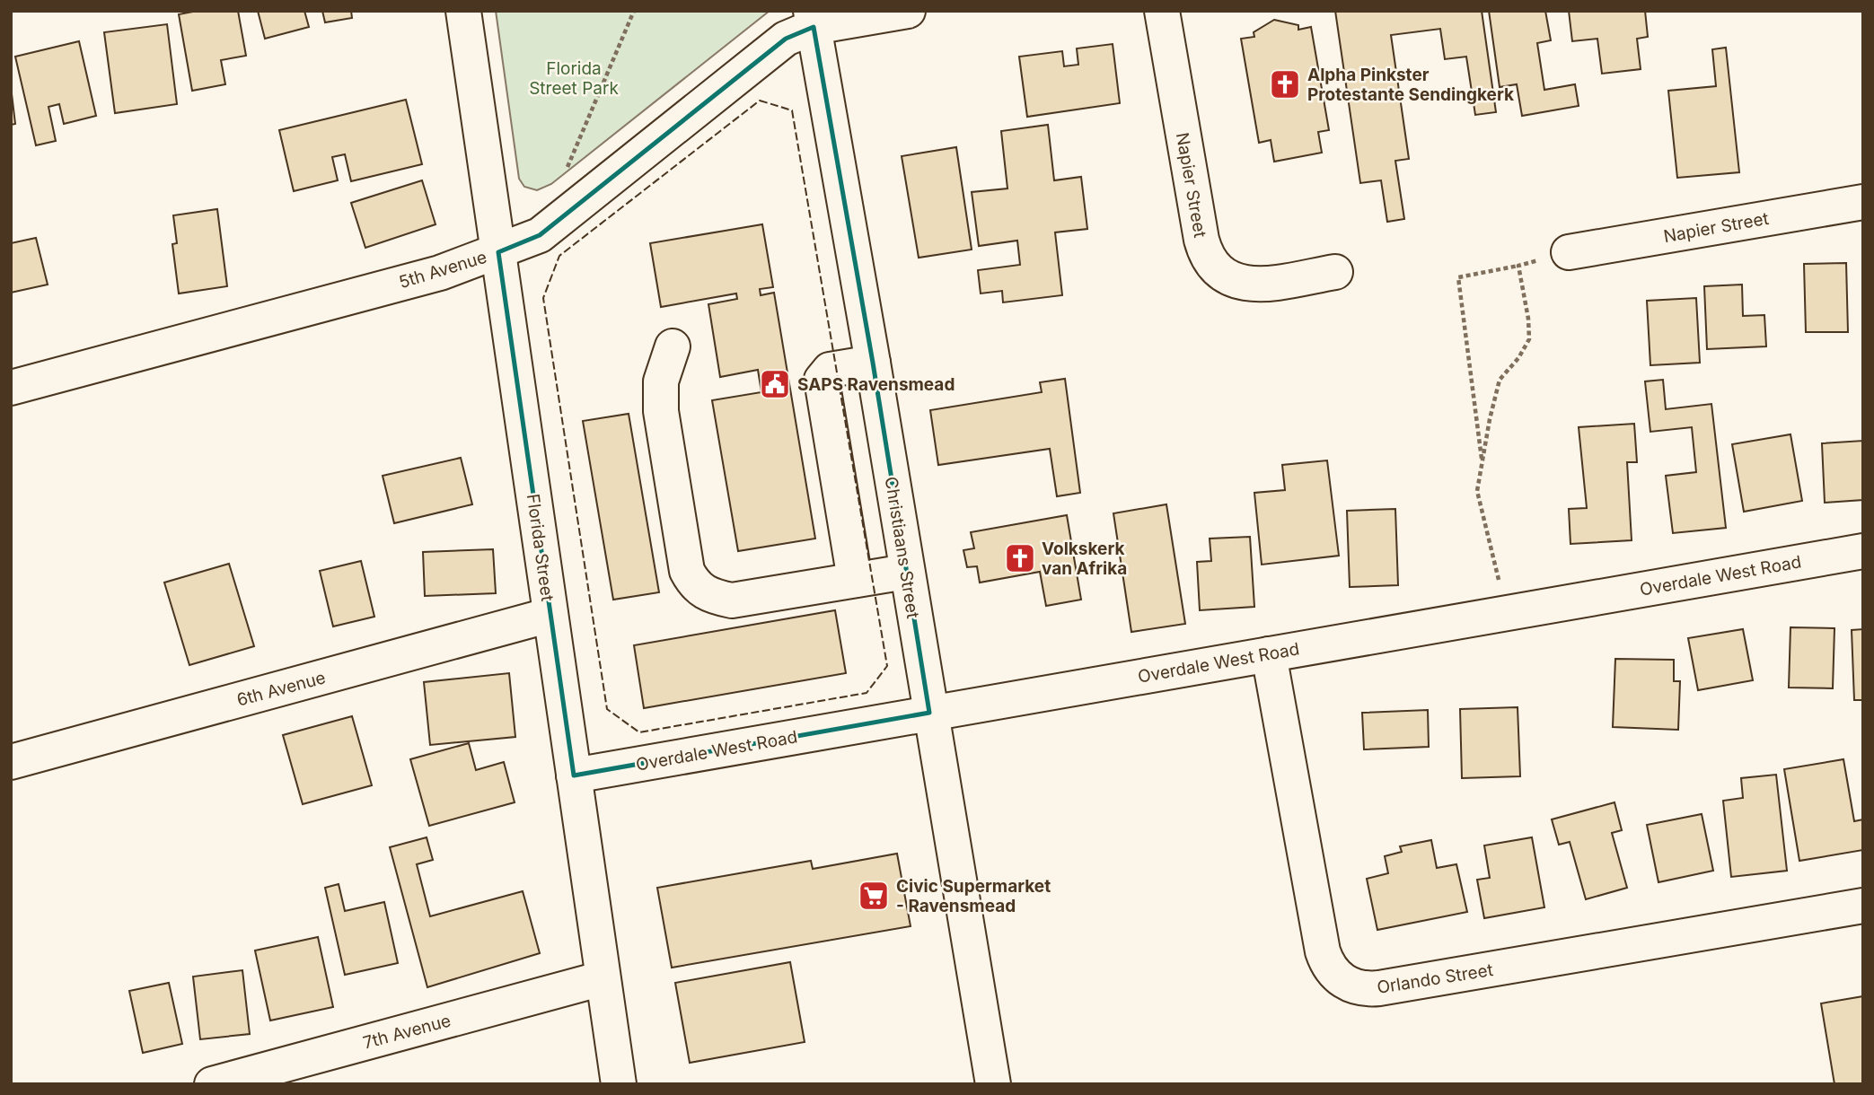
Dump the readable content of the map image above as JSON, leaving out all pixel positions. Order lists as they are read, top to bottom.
{
  "streets": {
    "street": [
      "Napier Street",
      "5th Avenue",
      "Florida Street",
      "Christiaans Street",
      "Overdale West Road",
      "6th Avenue",
      "Orlando Street",
      "7th Avenue"
    ]
  },
  "crossings": [
    ["5th Avenue", "Florida Street"],
    ["5th Avenue", "Christiaans Street"],
    ["Florida Street", "Overdale West Road"],
    ["Florida Street", "6th Avenue"],
    ["Florida Street", "7th Avenue"],
    ["Christiaans Street", "Overdale West Road"],
    ["Overdale West Road", "Orlando Street"]
  ],
  "parks": ["Florida Street Park"],
  "places": {
    "church": ["Alpha Pinkster Protestante Sendingkerk", "Volkskerk van Afrika"],
    "public building": ["SAPS Ravensmead"],
    "supermarket": ["Civic Supermarket - Ravensmead"]
  }
}
